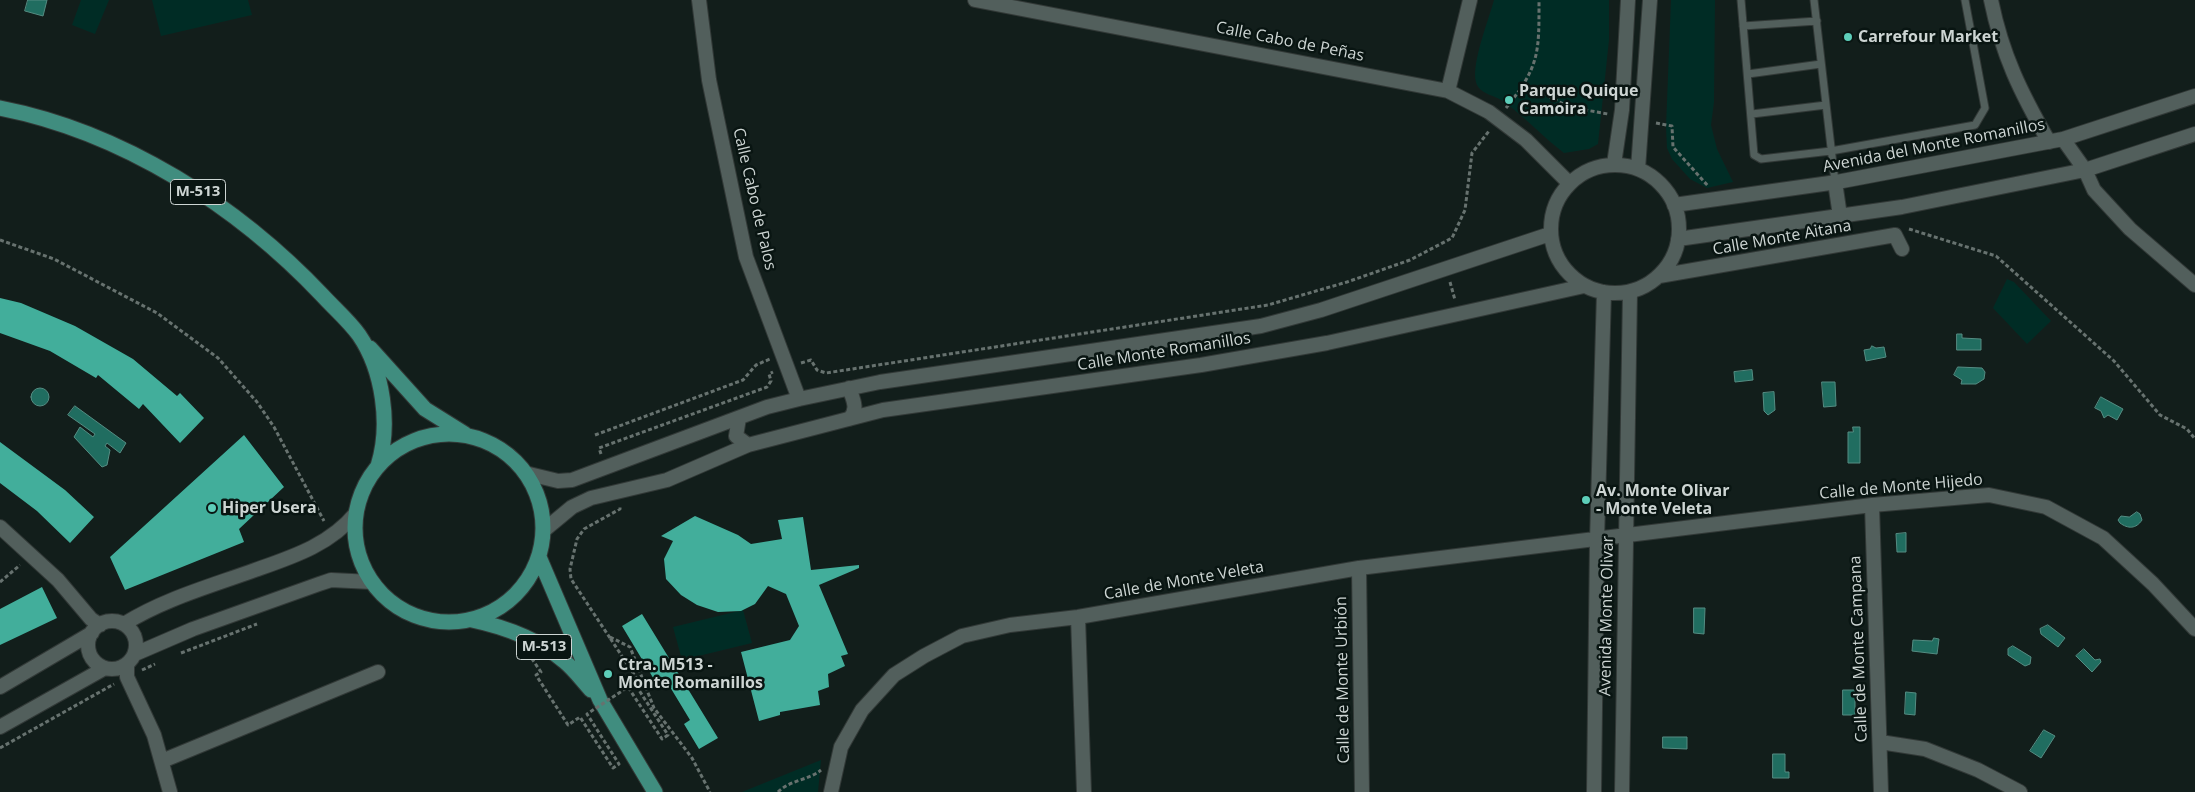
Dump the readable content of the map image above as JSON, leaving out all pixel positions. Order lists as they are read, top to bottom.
{
  "streets": {
    "main road": ["M-513"],
    "street": [
      "Calle Cabo de Peñas",
      "Avenida del Monte Romanillos",
      "Calle Cabo de Palos",
      "Calle Monte Aitana",
      "Calle Monte Romanillos",
      "Calle de Monte Hijedo",
      "Calle de Monte Veleta",
      "Avenida Monte Olivar",
      "Calle de Monte Campana",
      "Calle de Monte Urbión"
    ]
  },
  "crossings": [
    ["Calle Cabo de Peñas", "Avenida del Monte Romanillos"],
    ["Calle Cabo de Peñas", "Calle Monte Aitana"],
    ["Calle Cabo de Peñas", "Calle Monte Romanillos"],
    ["Calle Cabo de Peñas", "Avenida Monte Olivar"],
    ["Avenida del Monte Romanillos", "Calle Monte Aitana"],
    ["Avenida del Monte Romanillos", "Calle Monte Romanillos"],
    ["Avenida del Monte Romanillos", "Avenida Monte Olivar"],
    ["Calle Cabo de Palos", "Calle Monte Romanillos"],
    ["Calle Monte Aitana", "Calle Monte Romanillos"],
    ["Calle Monte Aitana", "Avenida Monte Olivar"],
    ["Calle Monte Romanillos", "Avenida Monte Olivar"],
    ["Calle de Monte Hijedo", "Calle de Monte Veleta"],
    ["Calle de Monte Hijedo", "Avenida Monte Olivar"],
    ["Calle de Monte Hijedo", "Calle de Monte Campana"],
    ["Calle de Monte Veleta", "Avenida Monte Olivar"],
    ["Calle de Monte Veleta", "Calle de Monte Urbión"]
  ],
  "places": [
    "Carrefour Market",
    "Parque Quique Camoira",
    "Av. Monte Olivar - Monte Veleta",
    "Hiper Usera",
    "Ctra. M513 - Monte Romanillos"
  ]
}
